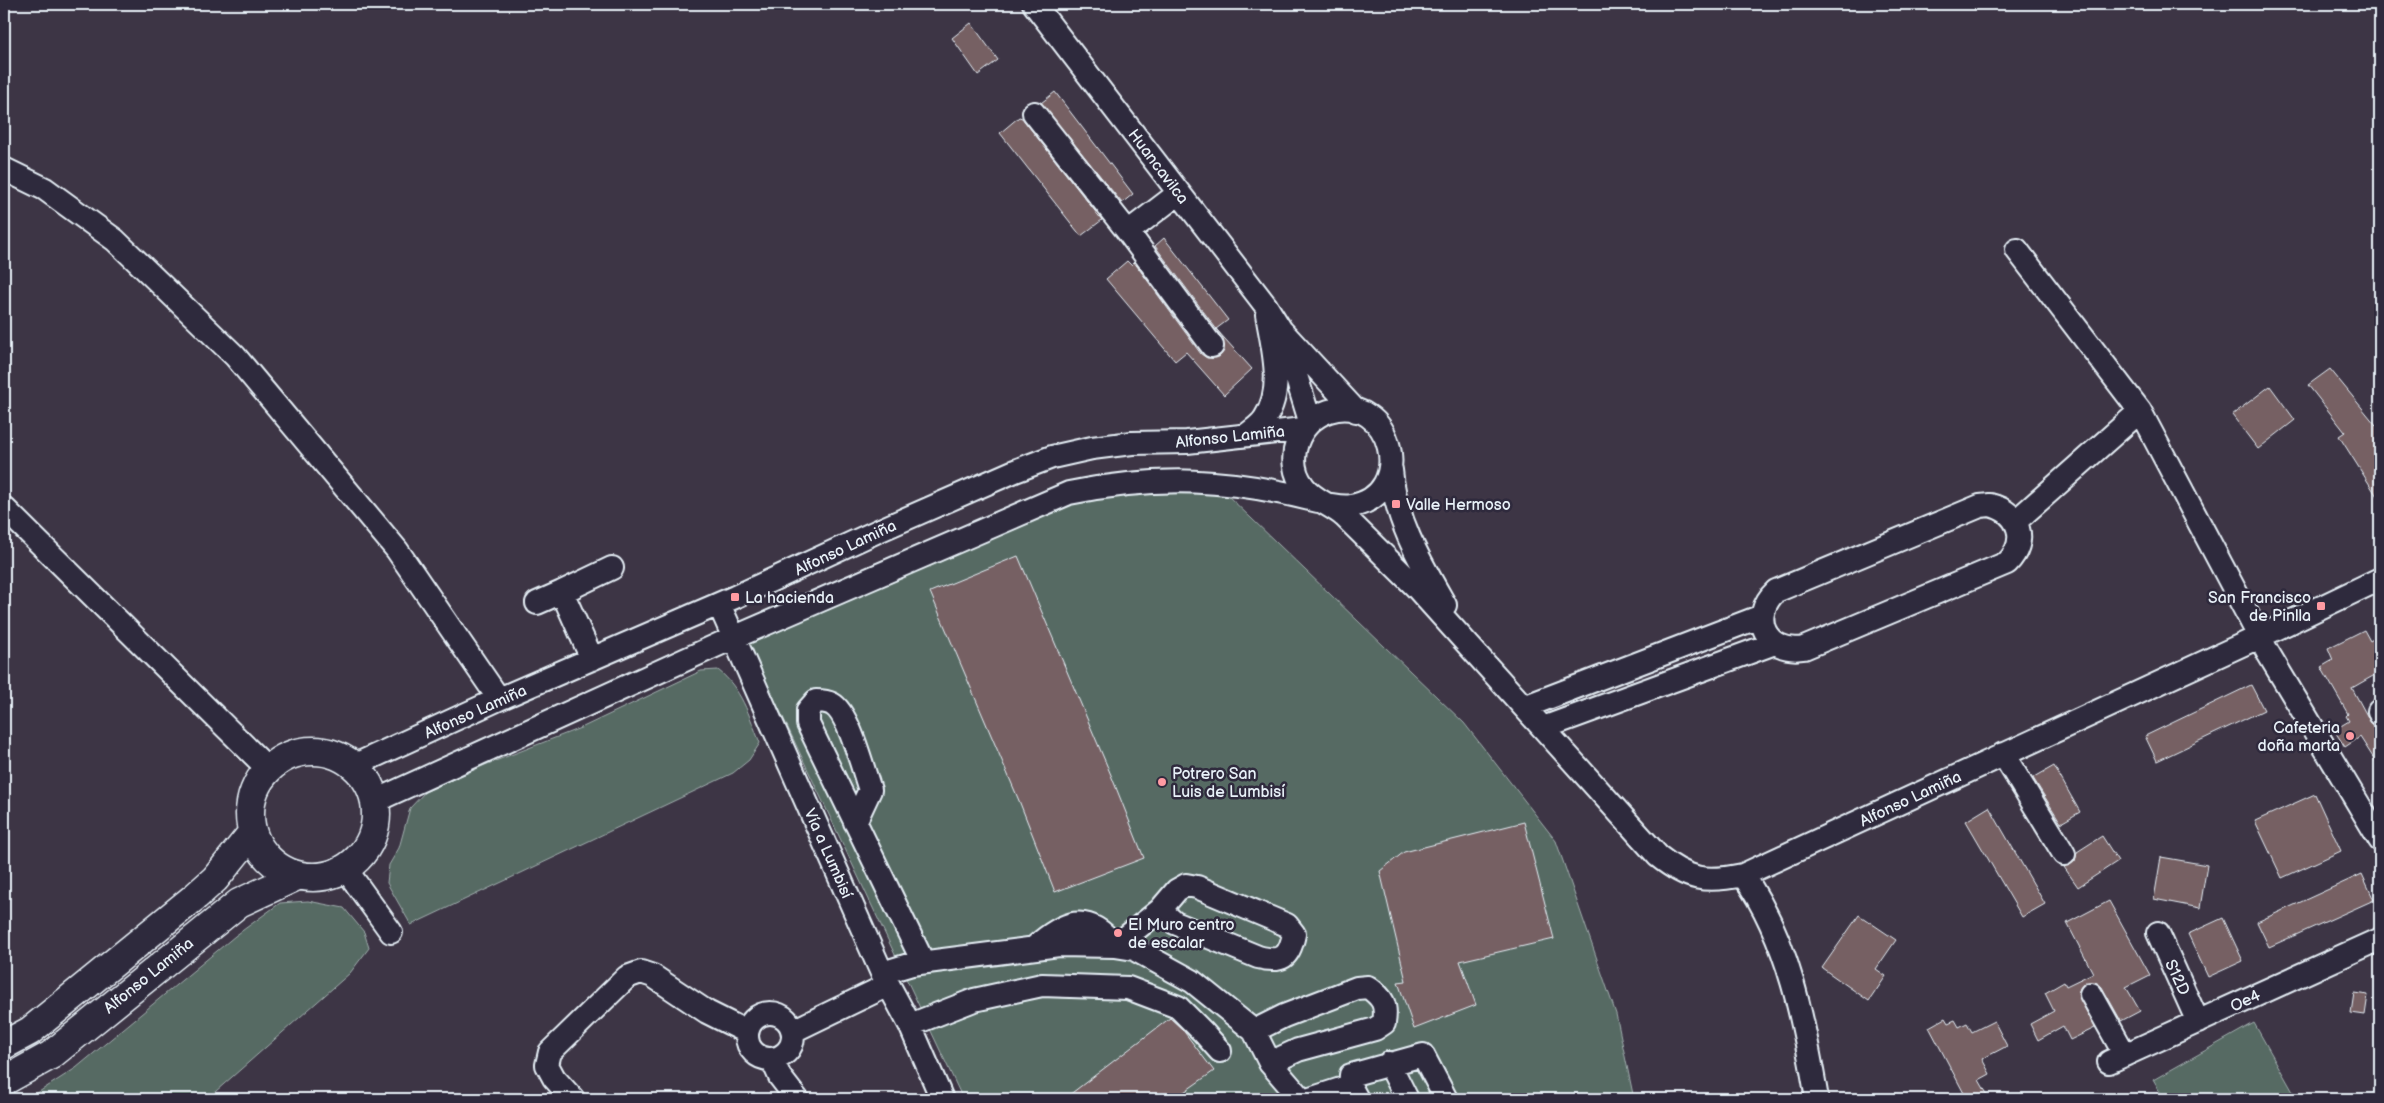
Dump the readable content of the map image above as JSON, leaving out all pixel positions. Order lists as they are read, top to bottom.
{
  "streets": {
    "main road": ["Alfonso Lamiña"],
    "street": [
      "Huancavilca",
      "Vía a Lumbisí",
      "S12D",
      "Oe4"
    ]
  },
  "crossings": [
    ["Huancavilca", "Alfonso Lamiña"],
    ["Alfonso Lamiña", "Vía a Lumbisí"],
    ["S12D", "Oe4"]
  ],
  "places": {
    "transit": ["Valle Hermoso", "La hacienda", "San Francisco de Pinlla"],
    "other": ["Cafeteria doña marta", "Potrero San Luis de Lumbisí", "El Muro centro de escalar"]
  }
}
